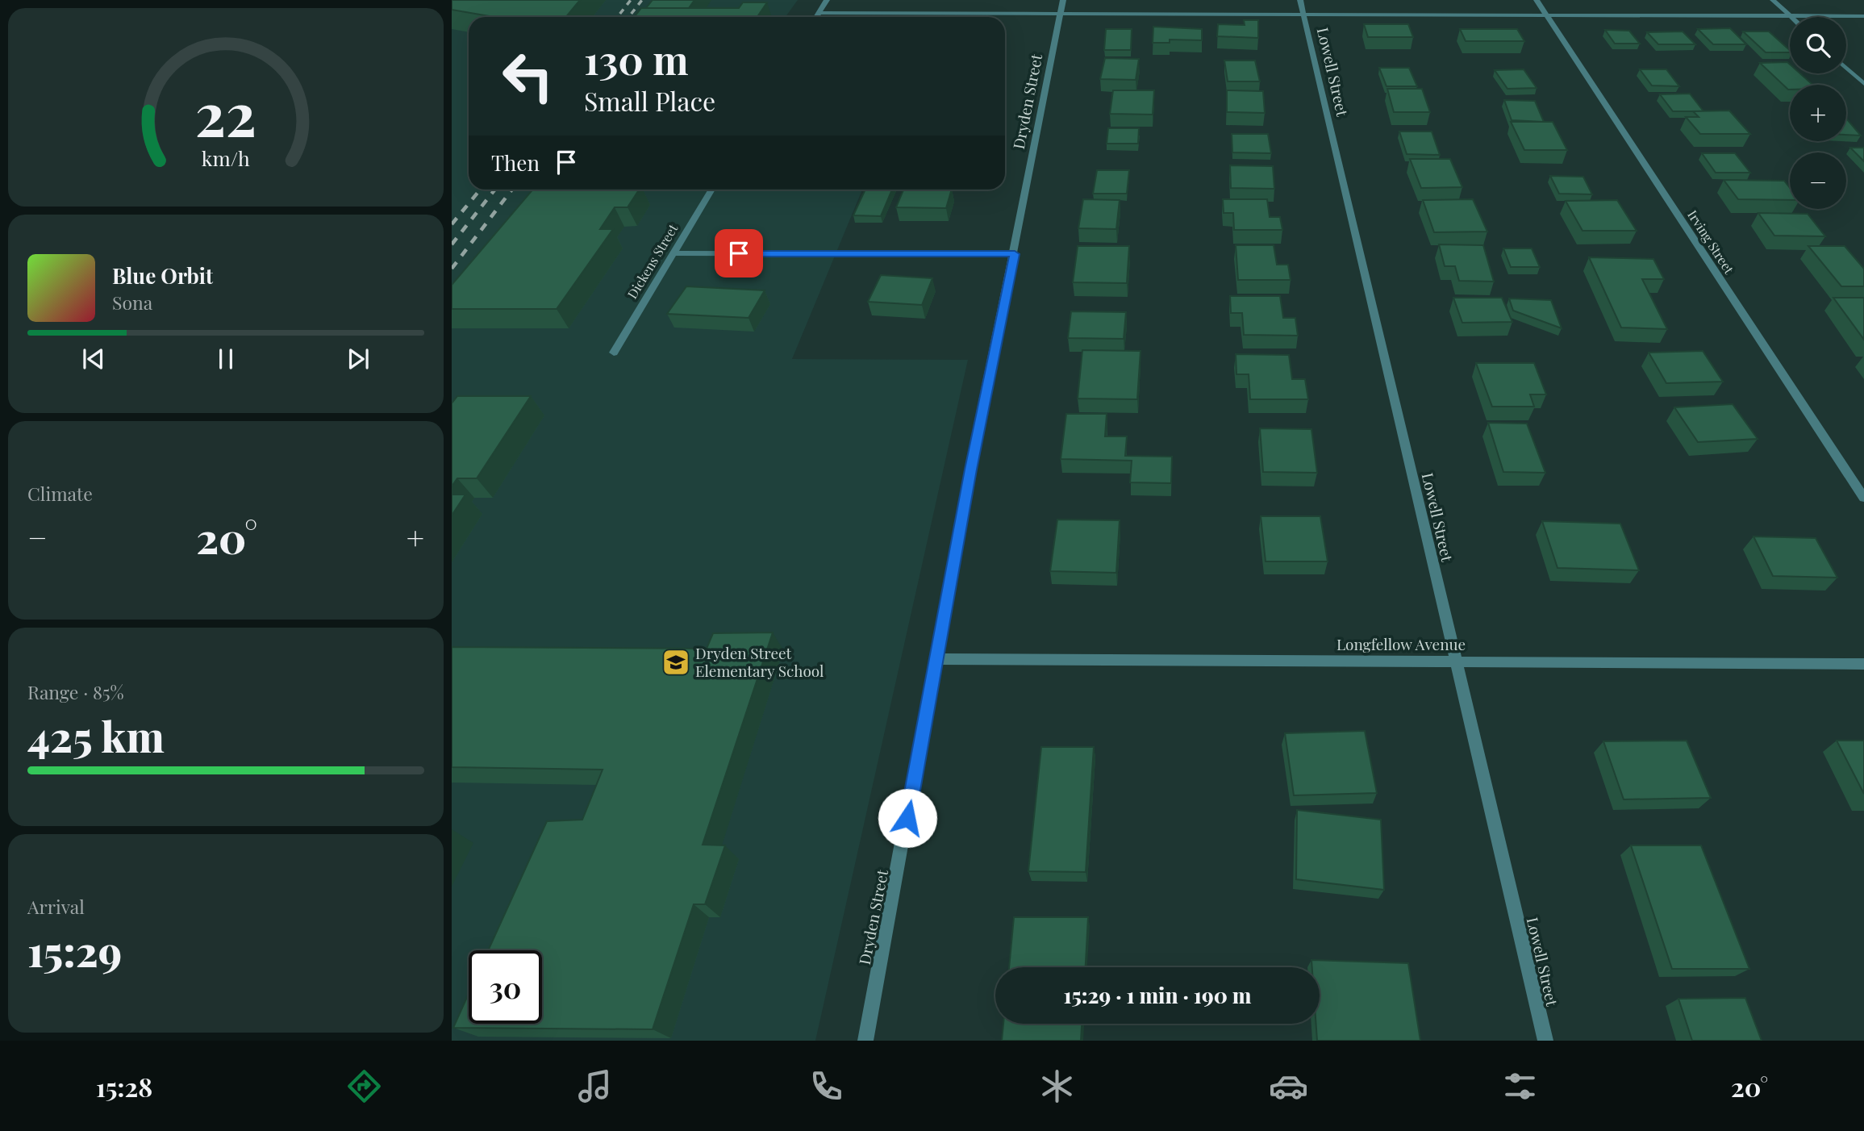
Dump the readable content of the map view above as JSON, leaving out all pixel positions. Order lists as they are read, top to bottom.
{
  "streets": {
    "street": [
      "Lowell Street",
      "Dryden Street",
      "Irving Street",
      "Dickens Street",
      "Longfellow Avenue"
    ]
  },
  "crossings": [
    ["Lowell Street", "Longfellow Avenue"],
    ["Dryden Street", "Longfellow Avenue"]
  ],
  "places": {
    "school or university": ["Dryden Street Elementary School"]
  },
  "page": {
    "map_buttons": ["+", "−"],
    "turn": ["130 m", "Small Place"],
    "then": "Then",
    "song": ["Blue Orbit", "Sona"],
    "tile": [
      "Climate",
      ["Range · 85%", "425 km"],
      ["Arrival", "15:29"]
    ],
    "heat": ["−", "20°", "+"],
    "limit": "30",
    "trip": "15:29 · 1 min · 190 m",
    "tabs": ["15:28", "20°"],
    "gauge": ["22", "km/h"]
  }
}
